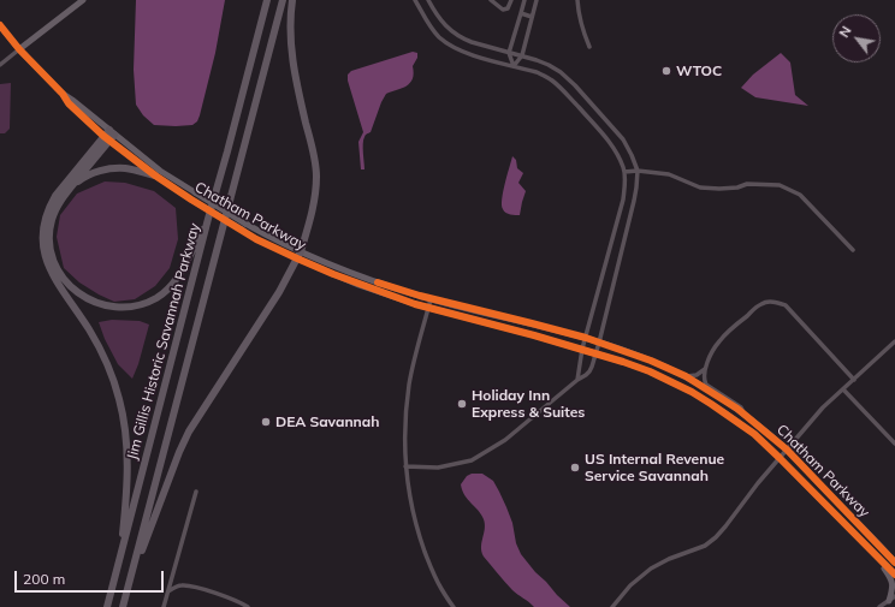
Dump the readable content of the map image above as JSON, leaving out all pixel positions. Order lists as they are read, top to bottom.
{
  "streets": {
    "highway": ["Jim Gillis Historic Savannah Parkway"],
    "main road": ["Chatham Parkway"]
  },
  "places": [
    "WTOC",
    "Holiday Inn Express & Suites",
    "DEA Savannah",
    "US Internal Revenue Service Savannah"
  ],
  "scale_bar": "200 m",
  "north": "top left"
}
